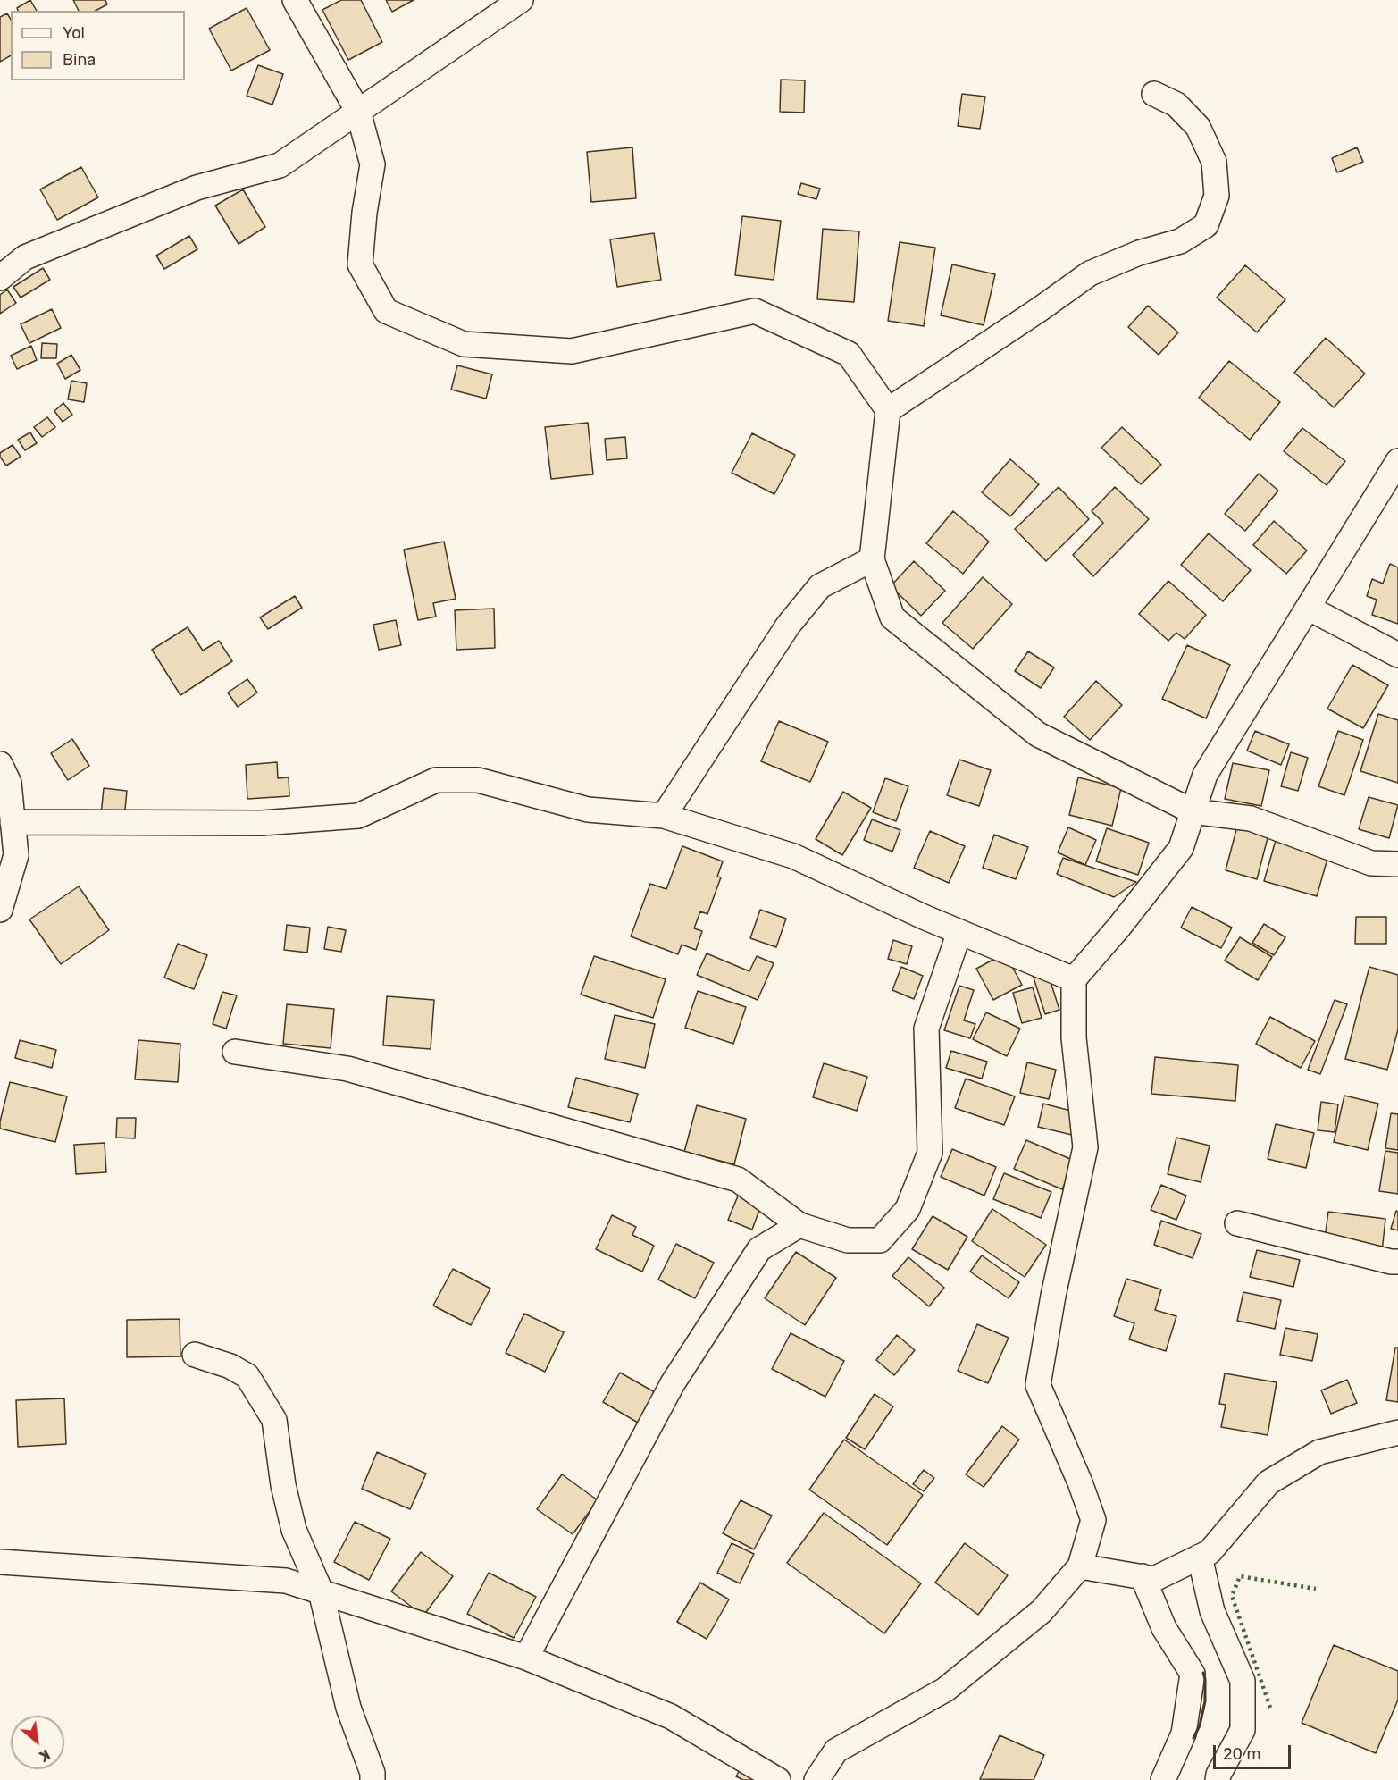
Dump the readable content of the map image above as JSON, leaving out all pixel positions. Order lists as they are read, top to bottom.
{
  "legend": ["Yol", "Bina"],
  "scale_bar": "20 m",
  "north": "bottom right"
}
